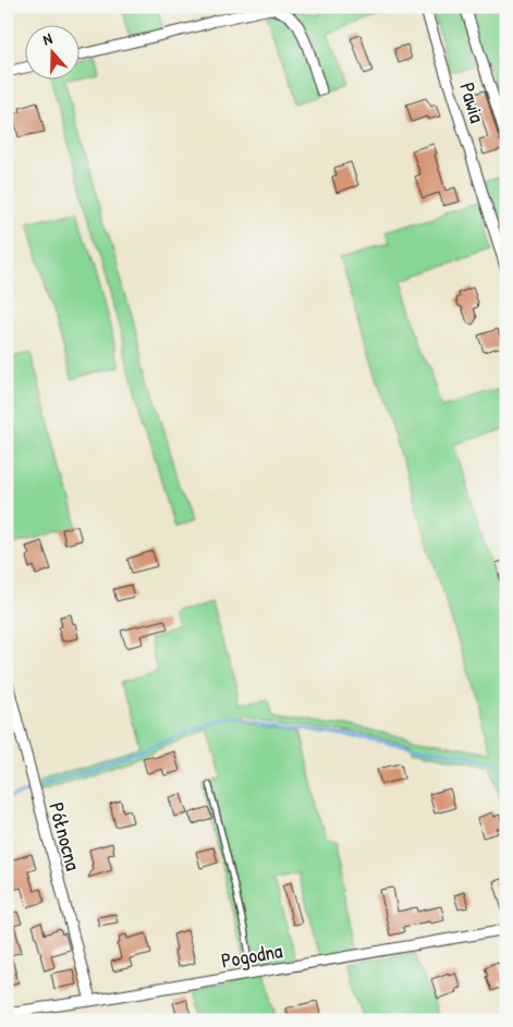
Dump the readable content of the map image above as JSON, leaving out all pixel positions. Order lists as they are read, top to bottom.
{
  "streets": {
    "street": ["Pawia", "Północna", "Pogodna"]
  },
  "crossings": [
    ["Północna", "Pogodna"]
  ],
  "north": "top"
}
